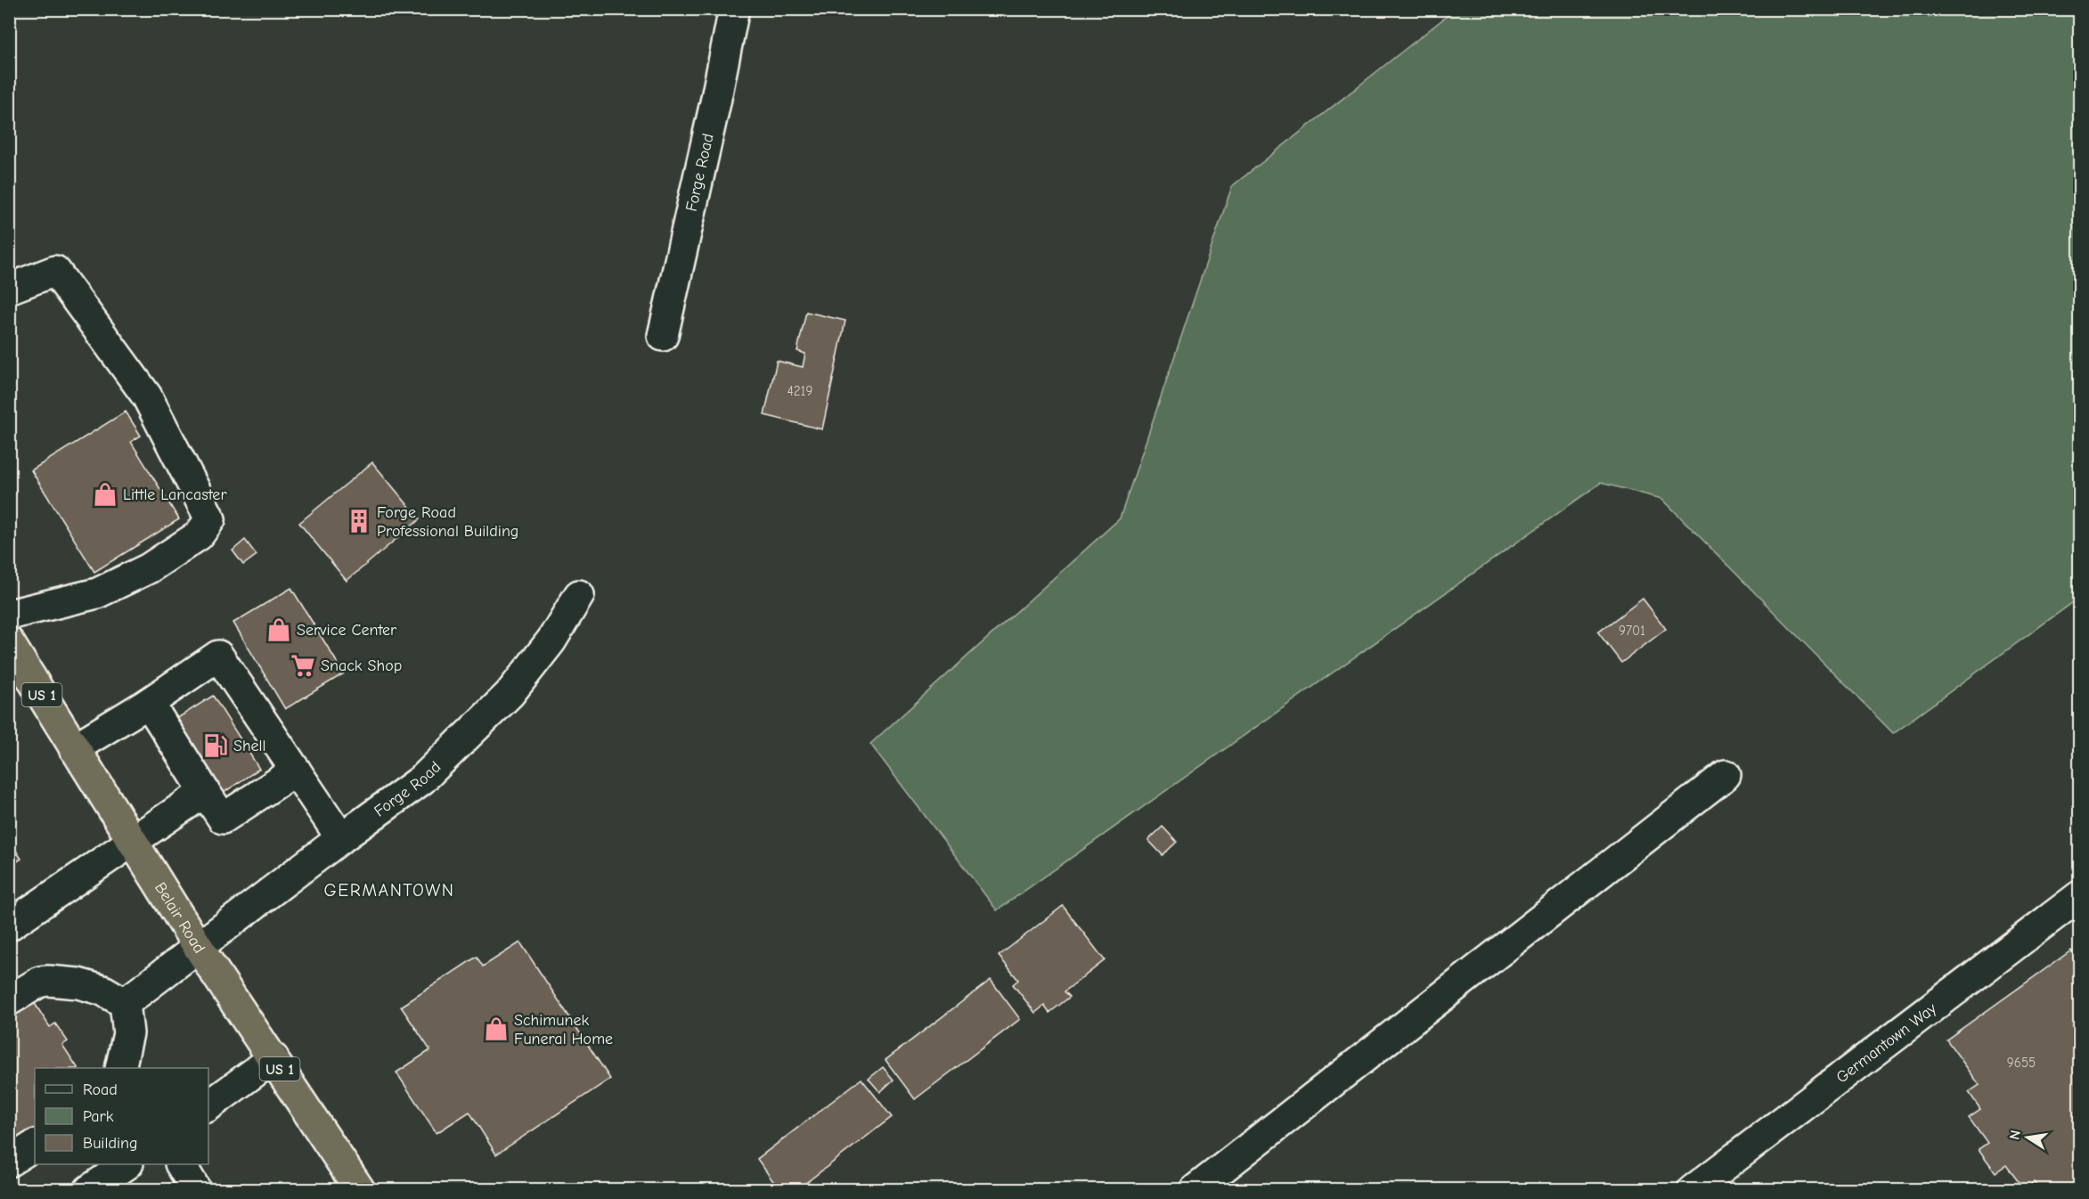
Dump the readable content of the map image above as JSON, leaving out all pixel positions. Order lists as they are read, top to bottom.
{
  "streets": {
    "highway": ["US 1", "Belair Road"],
    "street": ["Forge Road", "Germantown Way"]
  },
  "crossings": [
    ["Forge Road", "Belair Road"]
  ],
  "districts": ["GERMANTOWN"],
  "places": {
    "shop": ["Little Lancaster", "Service Center", "Schimunek Funeral Home"],
    "building": ["Forge Road Professional Building"],
    "supermarket": ["Snack Shop"],
    "fuel station": ["Shell"]
  },
  "house_numbers": ["4219", "9701", "9655"],
  "legend": ["Road", "Park", "Building"],
  "north": "left"
}
